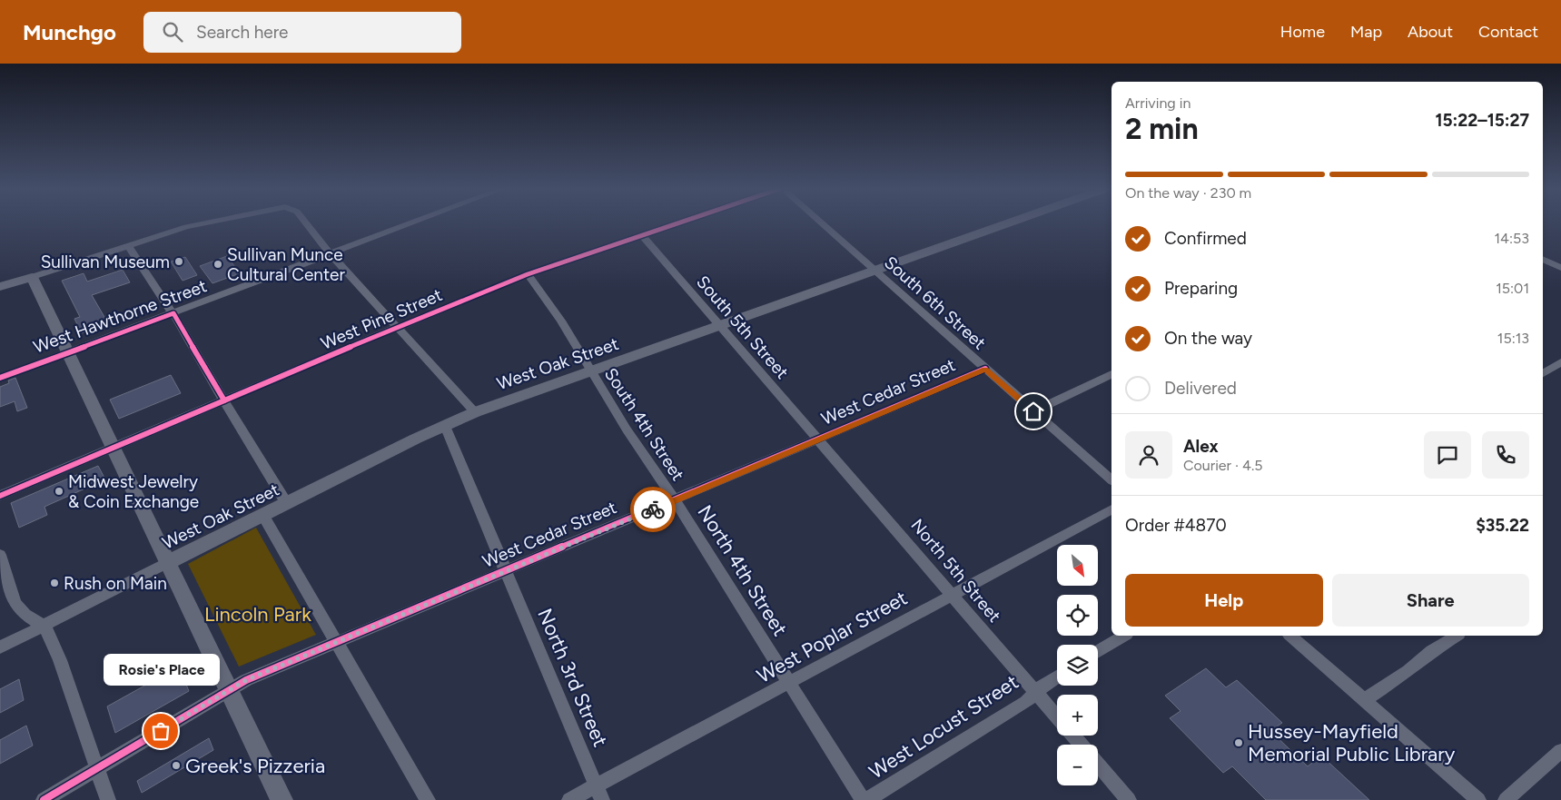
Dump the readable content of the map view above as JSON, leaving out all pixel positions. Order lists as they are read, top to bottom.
{
  "streets": {
    "main road": ["West Oak Street"],
    "street": [
      "South 6th Street",
      "West Hawthorne Street",
      "West Pine Street",
      "South 5th Street",
      "West Cedar Street",
      "South 4th Street",
      "North 4th Street",
      "North 5th Street",
      "West Poplar Street",
      "North 3rd Street",
      "West Locust Street"
    ]
  },
  "crossings": [
    ["South 6th Street", "West Oak Street"],
    ["South 6th Street", "West Cedar Street"],
    ["West Pine Street", "South 5th Street"],
    ["West Pine Street", "South 4th Street"],
    ["South 5th Street", "West Oak Street"],
    ["South 5th Street", "West Cedar Street"],
    ["South 5th Street", "North 5th Street"],
    ["West Oak Street", "South 4th Street"],
    ["West Oak Street", "North 3rd Street"],
    ["West Cedar Street", "South 4th Street"],
    ["West Cedar Street", "North 4th Street"],
    ["West Cedar Street", "North 5th Street"],
    ["West Cedar Street", "North 3rd Street"],
    ["South 4th Street", "North 4th Street"],
    ["North 4th Street", "West Poplar Street"],
    ["North 5th Street", "West Poplar Street"],
    ["North 5th Street", "West Locust Street"],
    ["West Poplar Street", "North 3rd Street"]
  ],
  "parks": ["Lincoln Park"],
  "places": [
    "Sullivan Museum",
    "Sullivan Munce Cultural Center",
    "Midwest Jewelry & Coin Exchange",
    "Rush on Main",
    "Rosie's Place",
    "Hussey-Mayfield Memorial Public Library",
    "Greek's Pizzeria"
  ],
  "north": "bottom right",
  "page": {
    "header": "Munchgo",
    "search": "Search here",
    "nav": [
      "Home",
      "Map",
      "About",
      "Contact"
    ],
    "heading": ["2 min", "Arriving in", "15:22–15:27"],
    "panel": [
      "Alex",
      "Courier · 4.5",
      "Order #4870",
      "$35.22"
    ],
    "bar": "On the way · 230 m",
    "list": [
      ["Confirmed", "14:53"],
      ["Preparing", "15:01"],
      ["On the way", "15:13"],
      "Delivered"
    ],
    "map_buttons": ["+", "−"],
    "buttons": ["Help", "Share"],
    "bubble": "Rosie's Place"
  }
}
